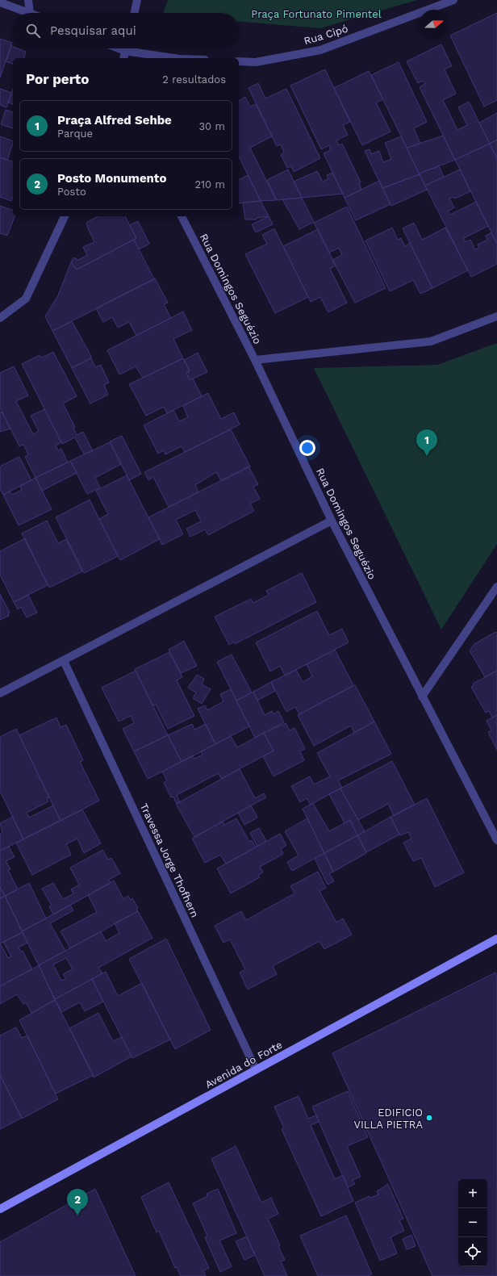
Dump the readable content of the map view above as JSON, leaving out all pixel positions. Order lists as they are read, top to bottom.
{
  "streets": {
    "main road": ["Avenida do Forte"],
    "street": ["Rua Cipó", "Rua Domingos Seguézio", "Travessa Jorge Thofhern"]
  },
  "crossings": [
    ["Travessa Jorge Thofhern", "Avenida do Forte"]
  ],
  "parks": ["Praça Fortunato Pimentel"],
  "places": ["EDIFICIO VILLA PIETRA"],
  "north": "right",
  "page": {
    "search": "Pesquisar aqui",
    "heading": ["Por perto", "2 resultados"],
    "list": [
      {
        "mark": "1",
        "name": "Praça Alfred Sehbe",
        "note": "Parque",
        "value": "30 m"
      },
      {
        "mark": "2",
        "name": "Posto Monumento",
        "note": "Posto",
        "value": "210 m"
      }
    ],
    "pins": ["1", "2"],
    "map_buttons": ["+", "−"]
  }
}
